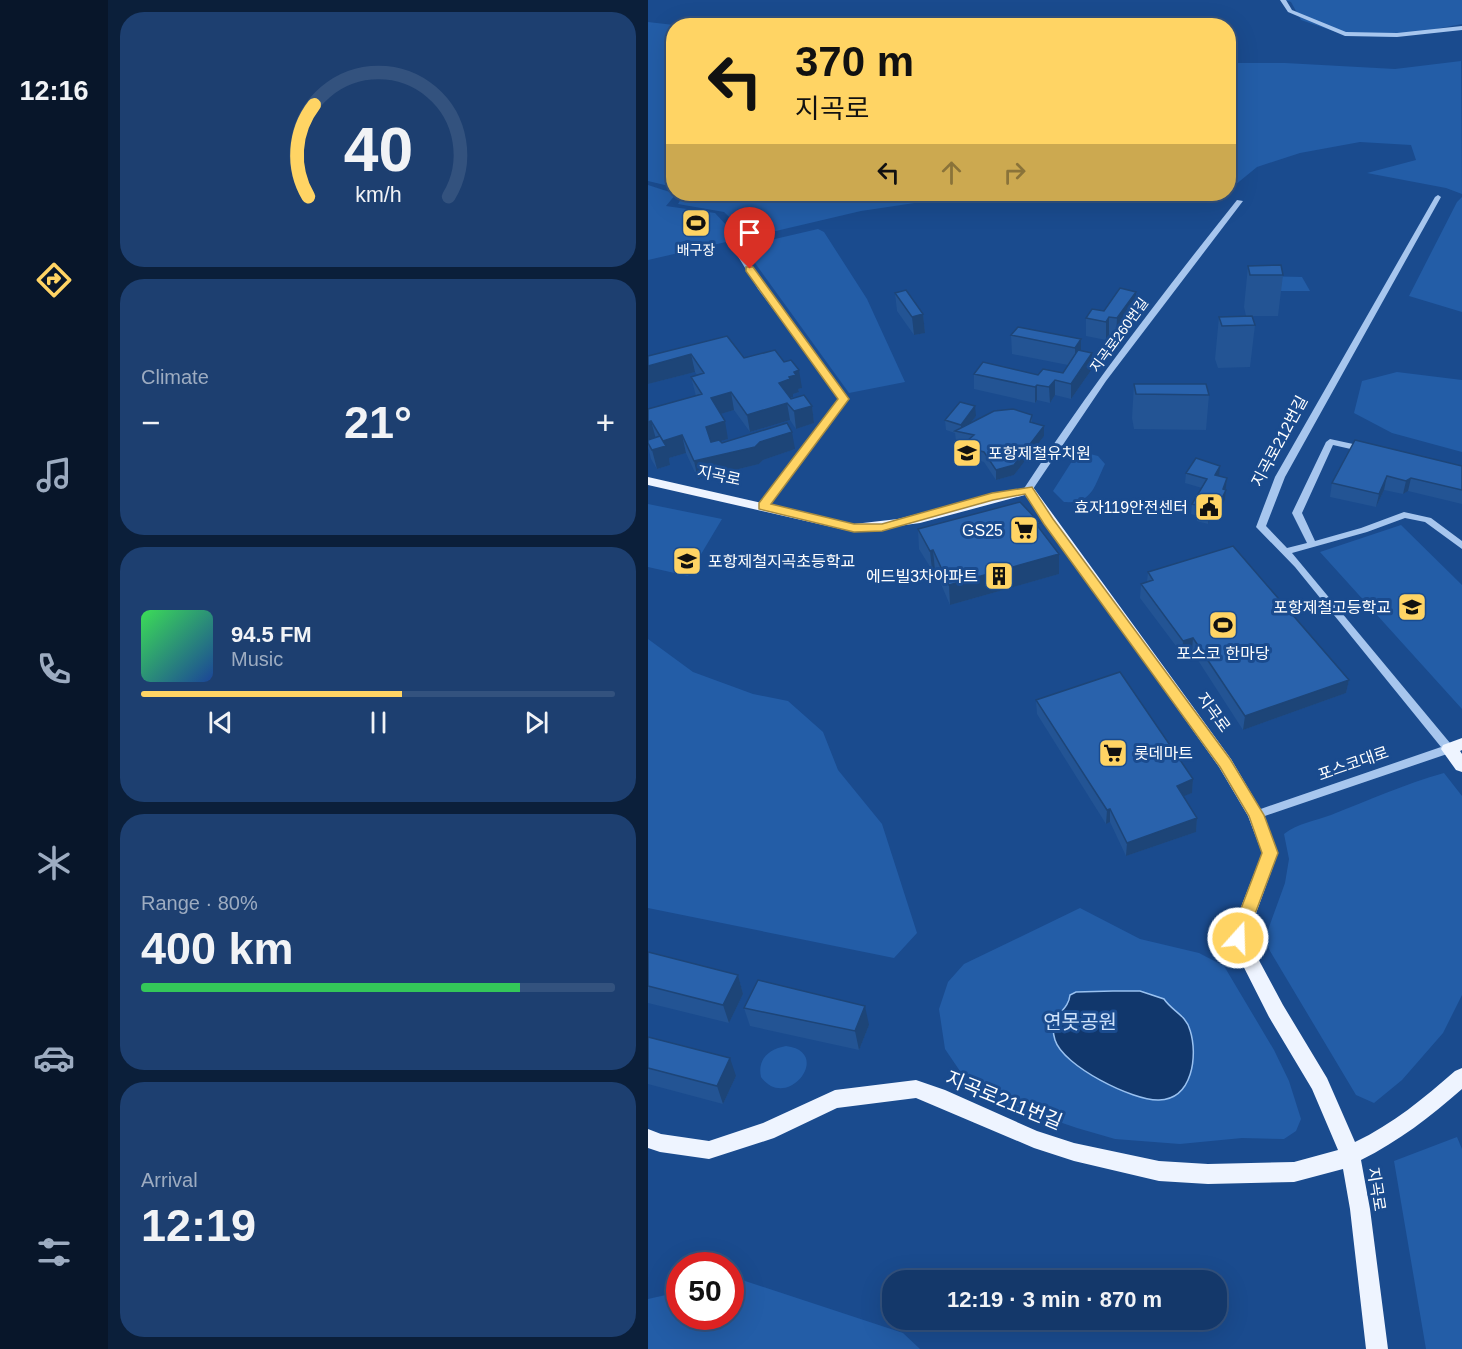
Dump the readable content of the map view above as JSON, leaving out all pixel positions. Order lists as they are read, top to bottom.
{
  "streets": {
    "main road": ["지곡로212번길", "지곡로", "지곡로211번길"],
    "street": ["지곡로260번길", "포스코대로"]
  },
  "crossings": [
    ["지곡로260번길", "지곡로"],
    ["지곡로212번길", "포스코대로"],
    ["지곡로", "포스코대로"],
    ["지곡로", "지곡로211번길"]
  ],
  "parks": ["연못공원"],
  "places": {
    "sports": ["배구장", "포스코 한마당"],
    "school or university": ["포항제철유치원", "포항제철지곡초등학교", "포항제철고등학교"],
    "public building": ["효자119안전센터"],
    "supermarket": ["GS25", "롯데마트"],
    "building": ["에드빌3차아파트"]
  },
  "page": {
    "tabs": "12:16",
    "turn": ["370 m", "지곡로"],
    "tile": [
      "Climate",
      ["Range · 80%", "400 km"],
      ["Arrival", "12:19"]
    ],
    "heat": ["−", "21°", "+"],
    "song": ["94.5 FM", "Music"],
    "limit": "50",
    "trip": "12:19 · 3 min · 870 m",
    "gauge": ["40", "km/h"]
  }
}
